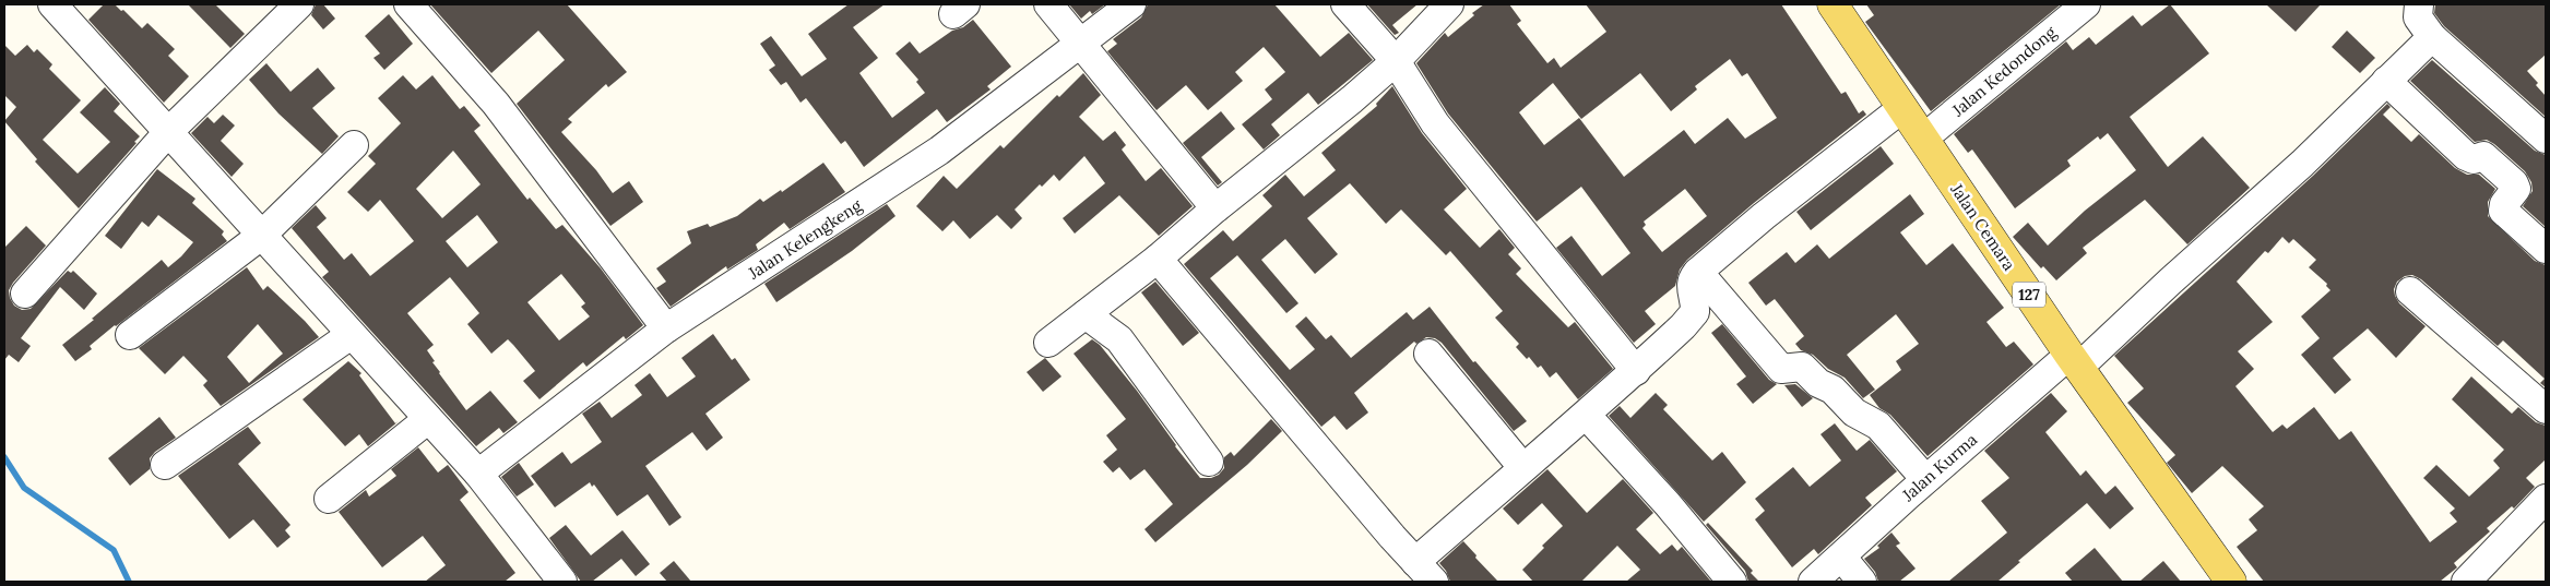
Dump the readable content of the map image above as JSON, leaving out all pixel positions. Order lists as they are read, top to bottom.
{
  "streets": {
    "main road": ["Jalan Cemara", "127"],
    "street": ["Jalan Kedondong", "Jalan Kelengkeng", "Jalan Kurma"]
  },
  "crossings": [
    ["Jalan Kedondong", "Jalan Cemara"],
    ["Jalan Cemara", "Jalan Kurma"]
  ]
}
